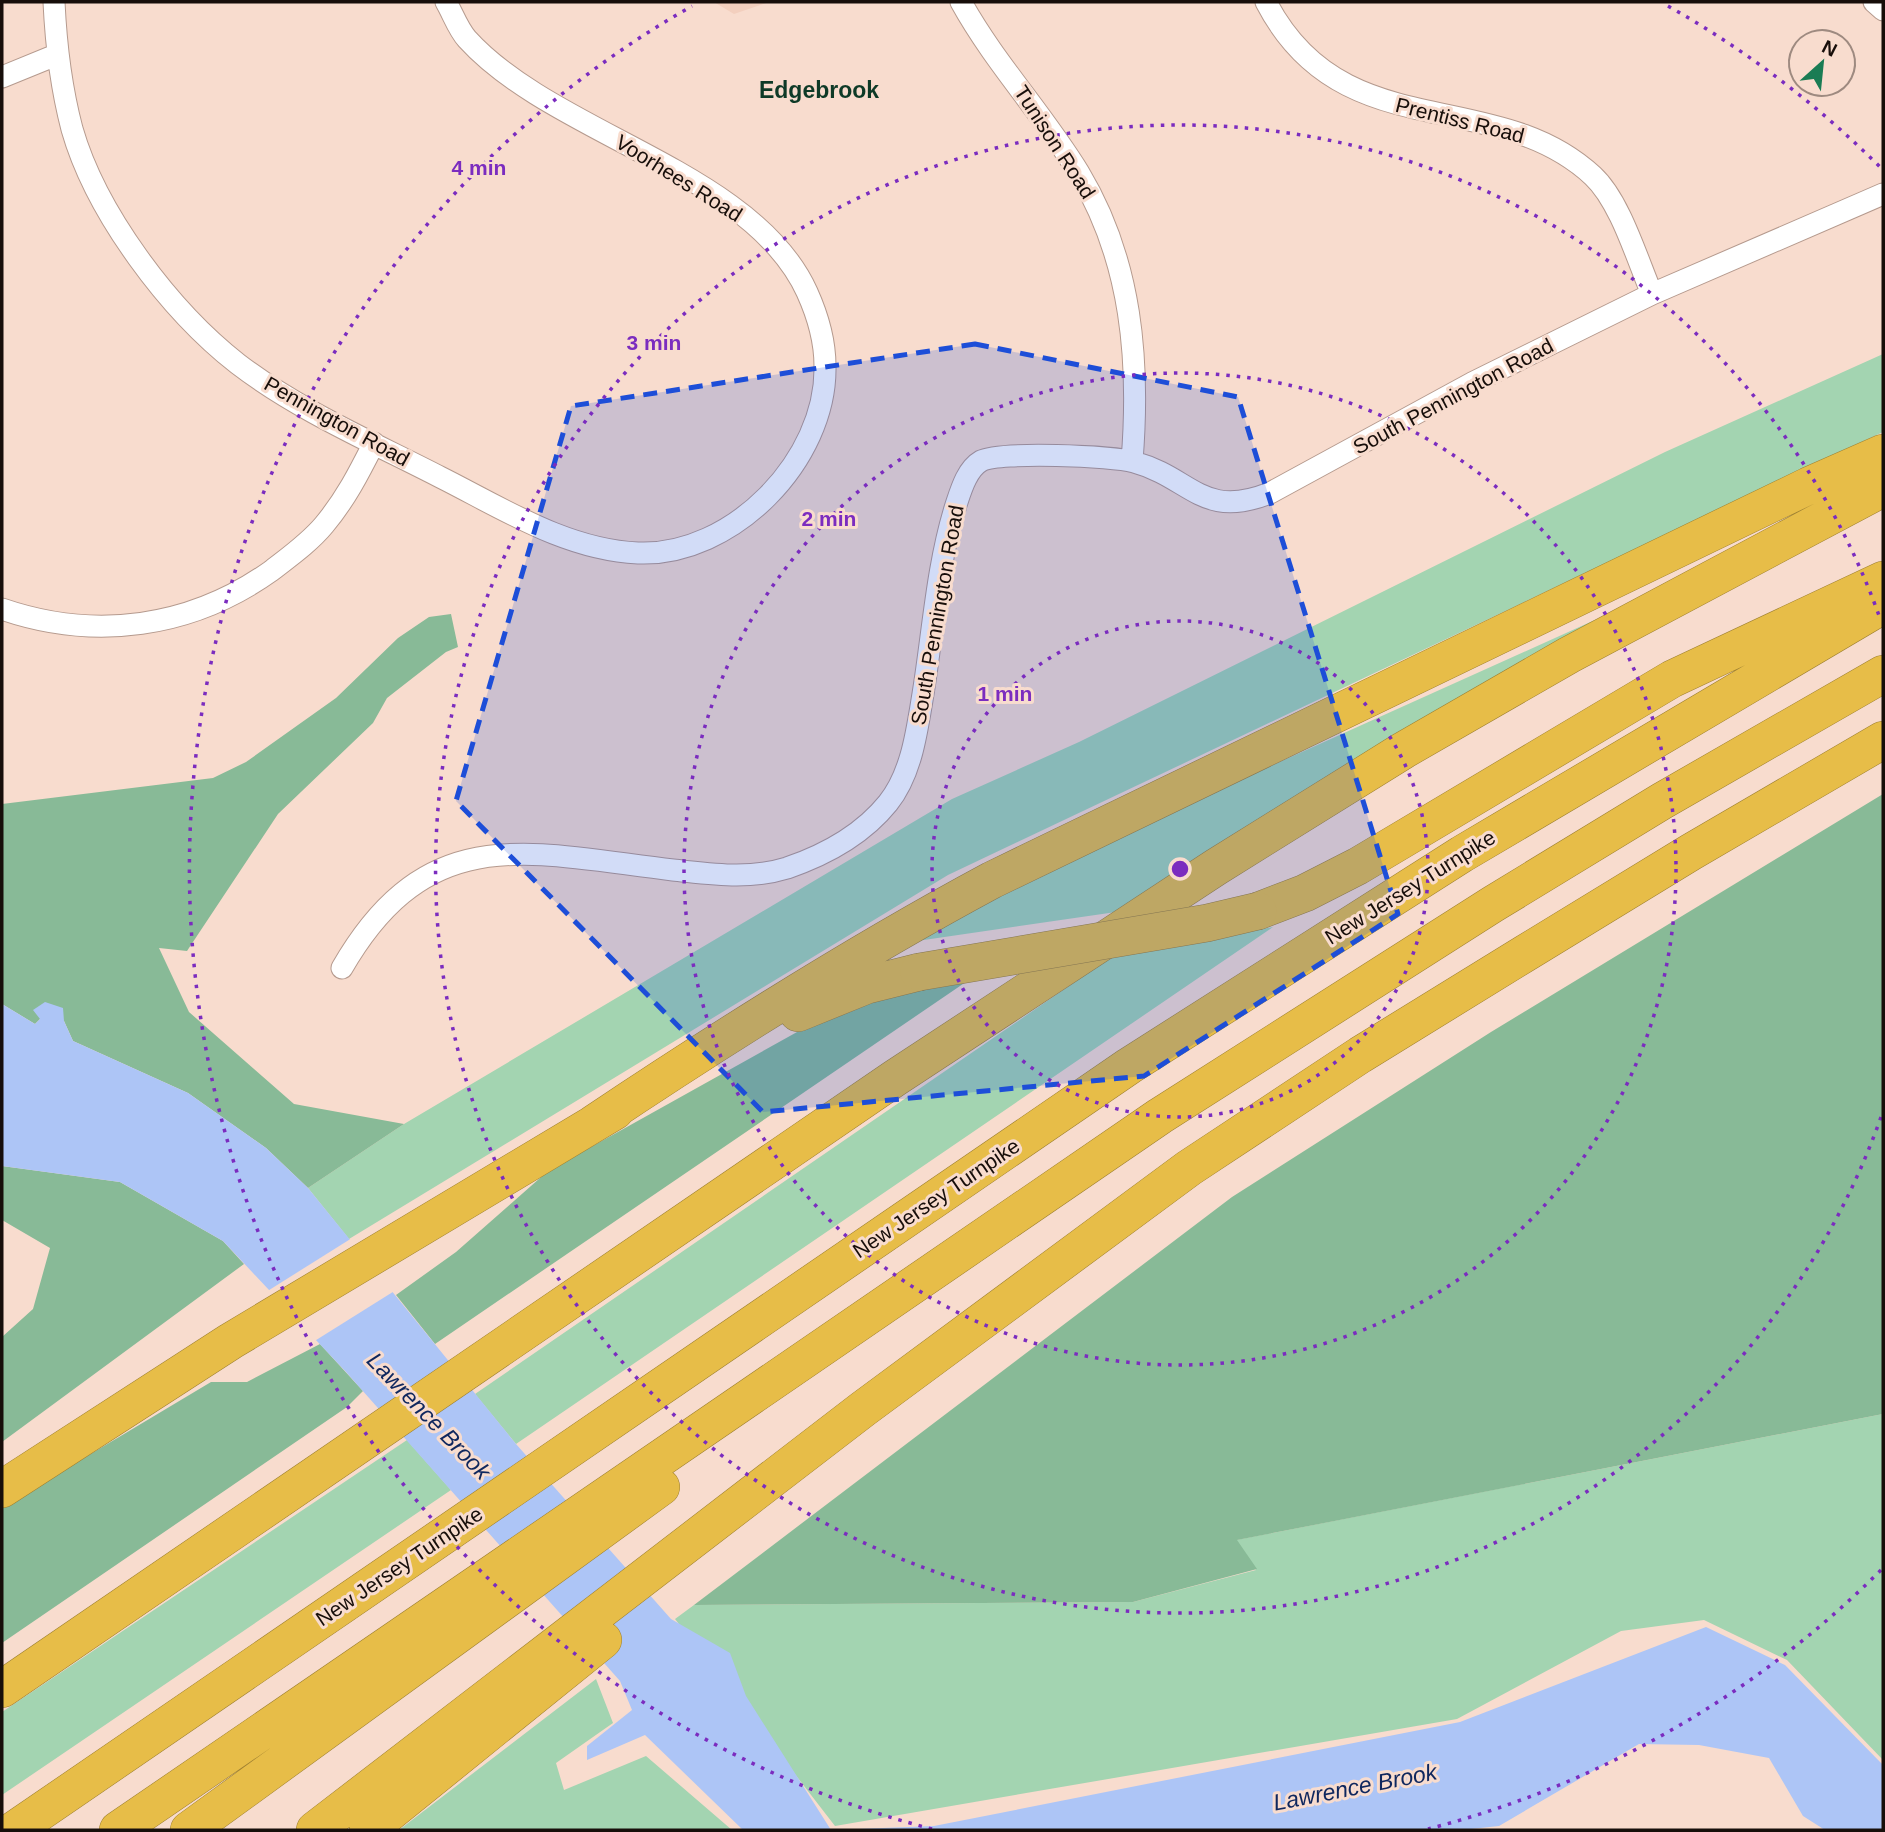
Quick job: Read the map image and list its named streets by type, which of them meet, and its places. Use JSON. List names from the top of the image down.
{
  "streets": {
    "highway": ["New Jersey Turnpike"],
    "street": [
      "Prentiss Road",
      "Tunison Road",
      "Voorhees Road",
      "South Pennington Road",
      "Pennington Road"
    ]
  },
  "crossings": [
    ["Prentiss Road", "South Pennington Road"],
    ["Tunison Road", "South Pennington Road"],
    ["Voorhees Road", "Pennington Road"]
  ],
  "districts": ["Edgebrook"],
  "water": ["Lawrence Brook"],
  "north": "top right",
  "rings": [
    "4 min",
    "3 min",
    "2 min",
    "1 min"
  ]
}
